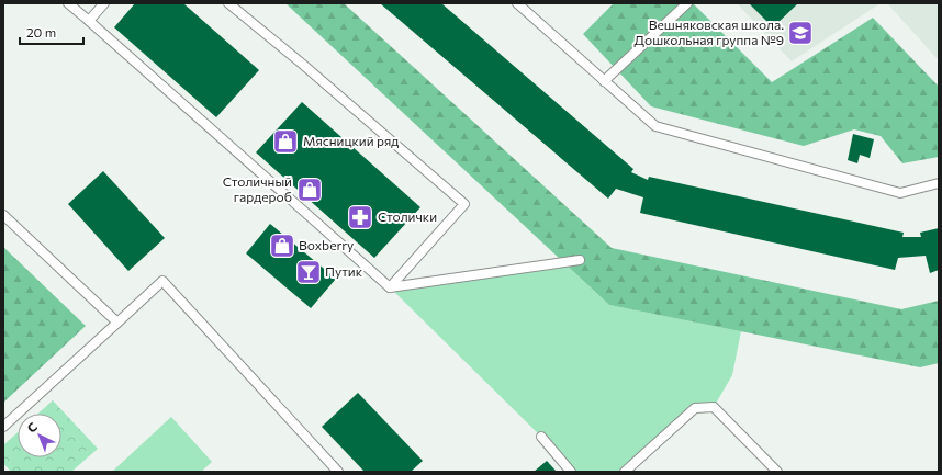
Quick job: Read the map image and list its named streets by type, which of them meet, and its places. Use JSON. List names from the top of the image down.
{
  "places": {
    "school or university": ["Вешняковская школа. Дошкольная группа №9"],
    "shop": ["Мясницкий ряд", "Столичный гардероб", "Boxberry"],
    "pharmacy": ["Столички"],
    "bar": ["Путик"]
  },
  "scale_bar": "20 m",
  "north": "top left"
}
